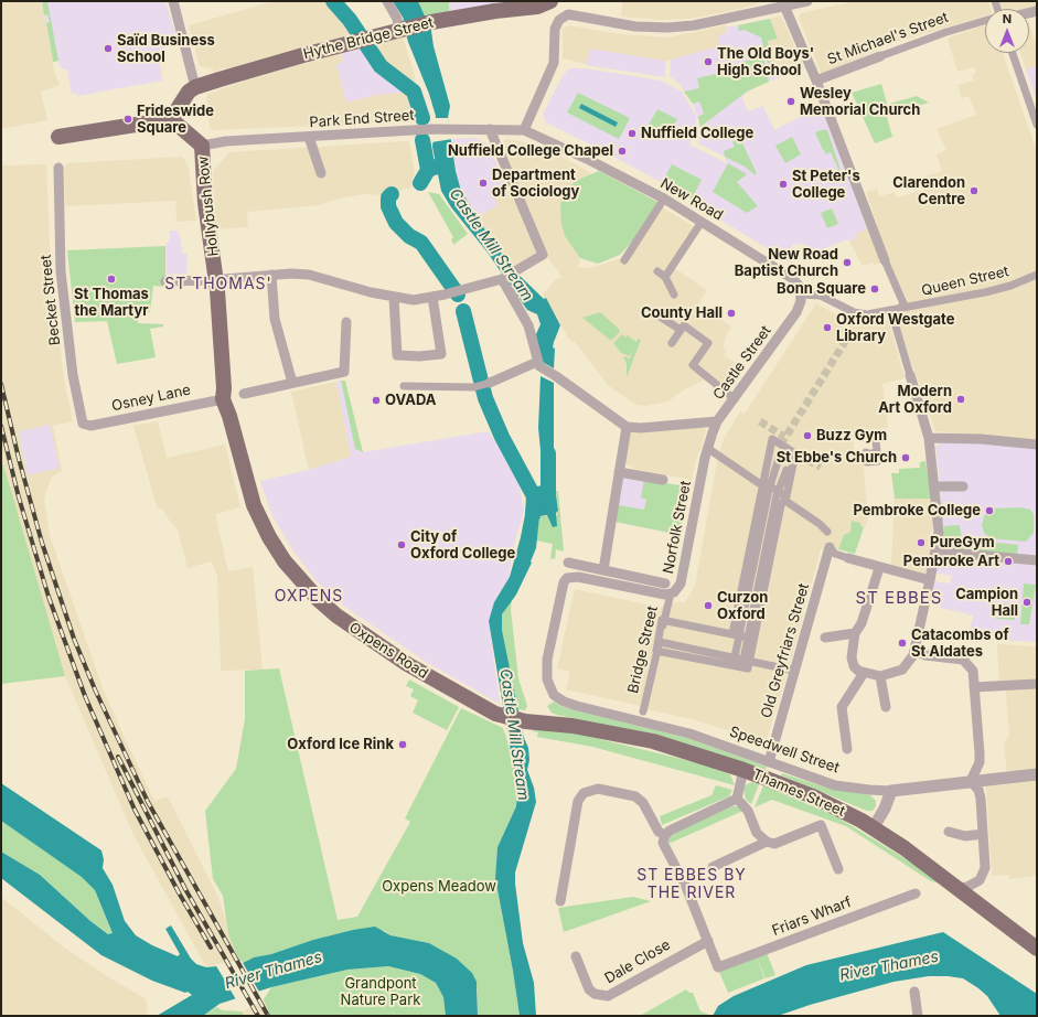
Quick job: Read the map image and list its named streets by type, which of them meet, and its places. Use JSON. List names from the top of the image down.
{
  "streets": {
    "main road": [
      "Hythe Bridge Street",
      "Hollybush Row",
      "Oxpens Road",
      "Thames Street"
    ],
    "street": [
      "St Michael's Street",
      "Park End Street",
      "New Road",
      "Queen Street",
      "Becket Street",
      "Castle Street",
      "Osney Lane",
      "Norfolk Street",
      "Bridge Street",
      "Old Greyfriars Street",
      "Speedwell Street",
      "Friars Wharf",
      "Dale Close"
    ]
  },
  "crossings": [
    ["Park End Street", "New Road"],
    ["Park End Street", "Hollybush Row"],
    ["New Road", "Castle Street"],
    ["Hollybush Row", "Osney Lane"],
    ["Hollybush Row", "Oxpens Road"],
    ["Becket Street", "Osney Lane"],
    ["Castle Street", "Norfolk Street"],
    ["Osney Lane", "Oxpens Road"],
    ["Norfolk Street", "Bridge Street"],
    ["Norfolk Street", "Speedwell Street"],
    ["Oxpens Road", "Thames Street"],
    ["Old Greyfriars Street", "Speedwell Street"],
    ["Friars Wharf", "Dale Close"]
  ],
  "districts": [
    "ST THOMAS'",
    "OXPENS",
    "ST EBBES",
    "ST EBBES BY THE RIVER"
  ],
  "water": ["Castle Mill Stream", "River Thames"],
  "parks": ["Oxpens Meadow", "Grandpont Nature Park"],
  "places": [
    "Saïd Business School",
    "The Old Boys' High School",
    "Wesley Memorial Church",
    "Frideswide Square",
    "Nuffield College",
    "Nuffield College Chapel",
    "Department of Sociology",
    "St Peter's College",
    "Clarendon Centre",
    "New Road Baptist Church",
    "St Thomas the Martyr",
    "Bonn Square",
    "County Hall",
    "Oxford Westgate Library",
    "Modern Art Oxford",
    "OVADA",
    "Buzz Gym",
    "St Ebbe's Church",
    "Pembroke College",
    "PureGym",
    "City of Oxford College",
    "Pembroke Art",
    "Campion Hall",
    "Curzon Oxford",
    "Catacombs of St Aldates",
    "Oxford Ice Rink"
  ],
  "north": "top"
}
